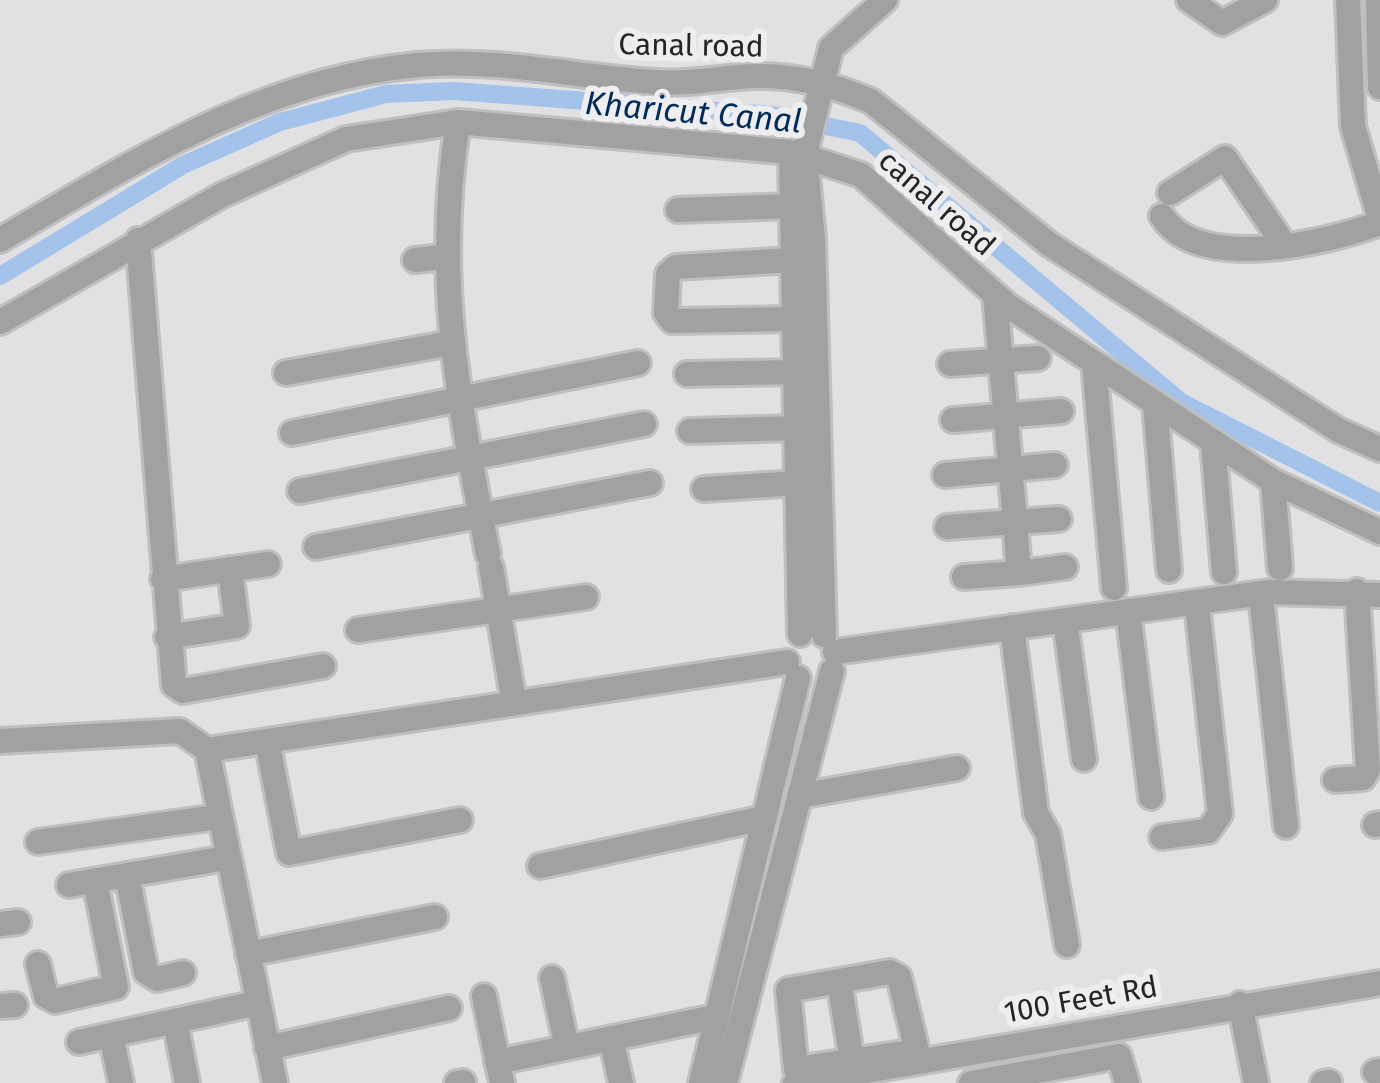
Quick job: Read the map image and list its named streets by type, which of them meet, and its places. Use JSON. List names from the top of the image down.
{
  "streets": {
    "street": ["Canal road", "canal road", "100 Feet Rd"]
  },
  "water": ["Kharicut Canal"]
}
